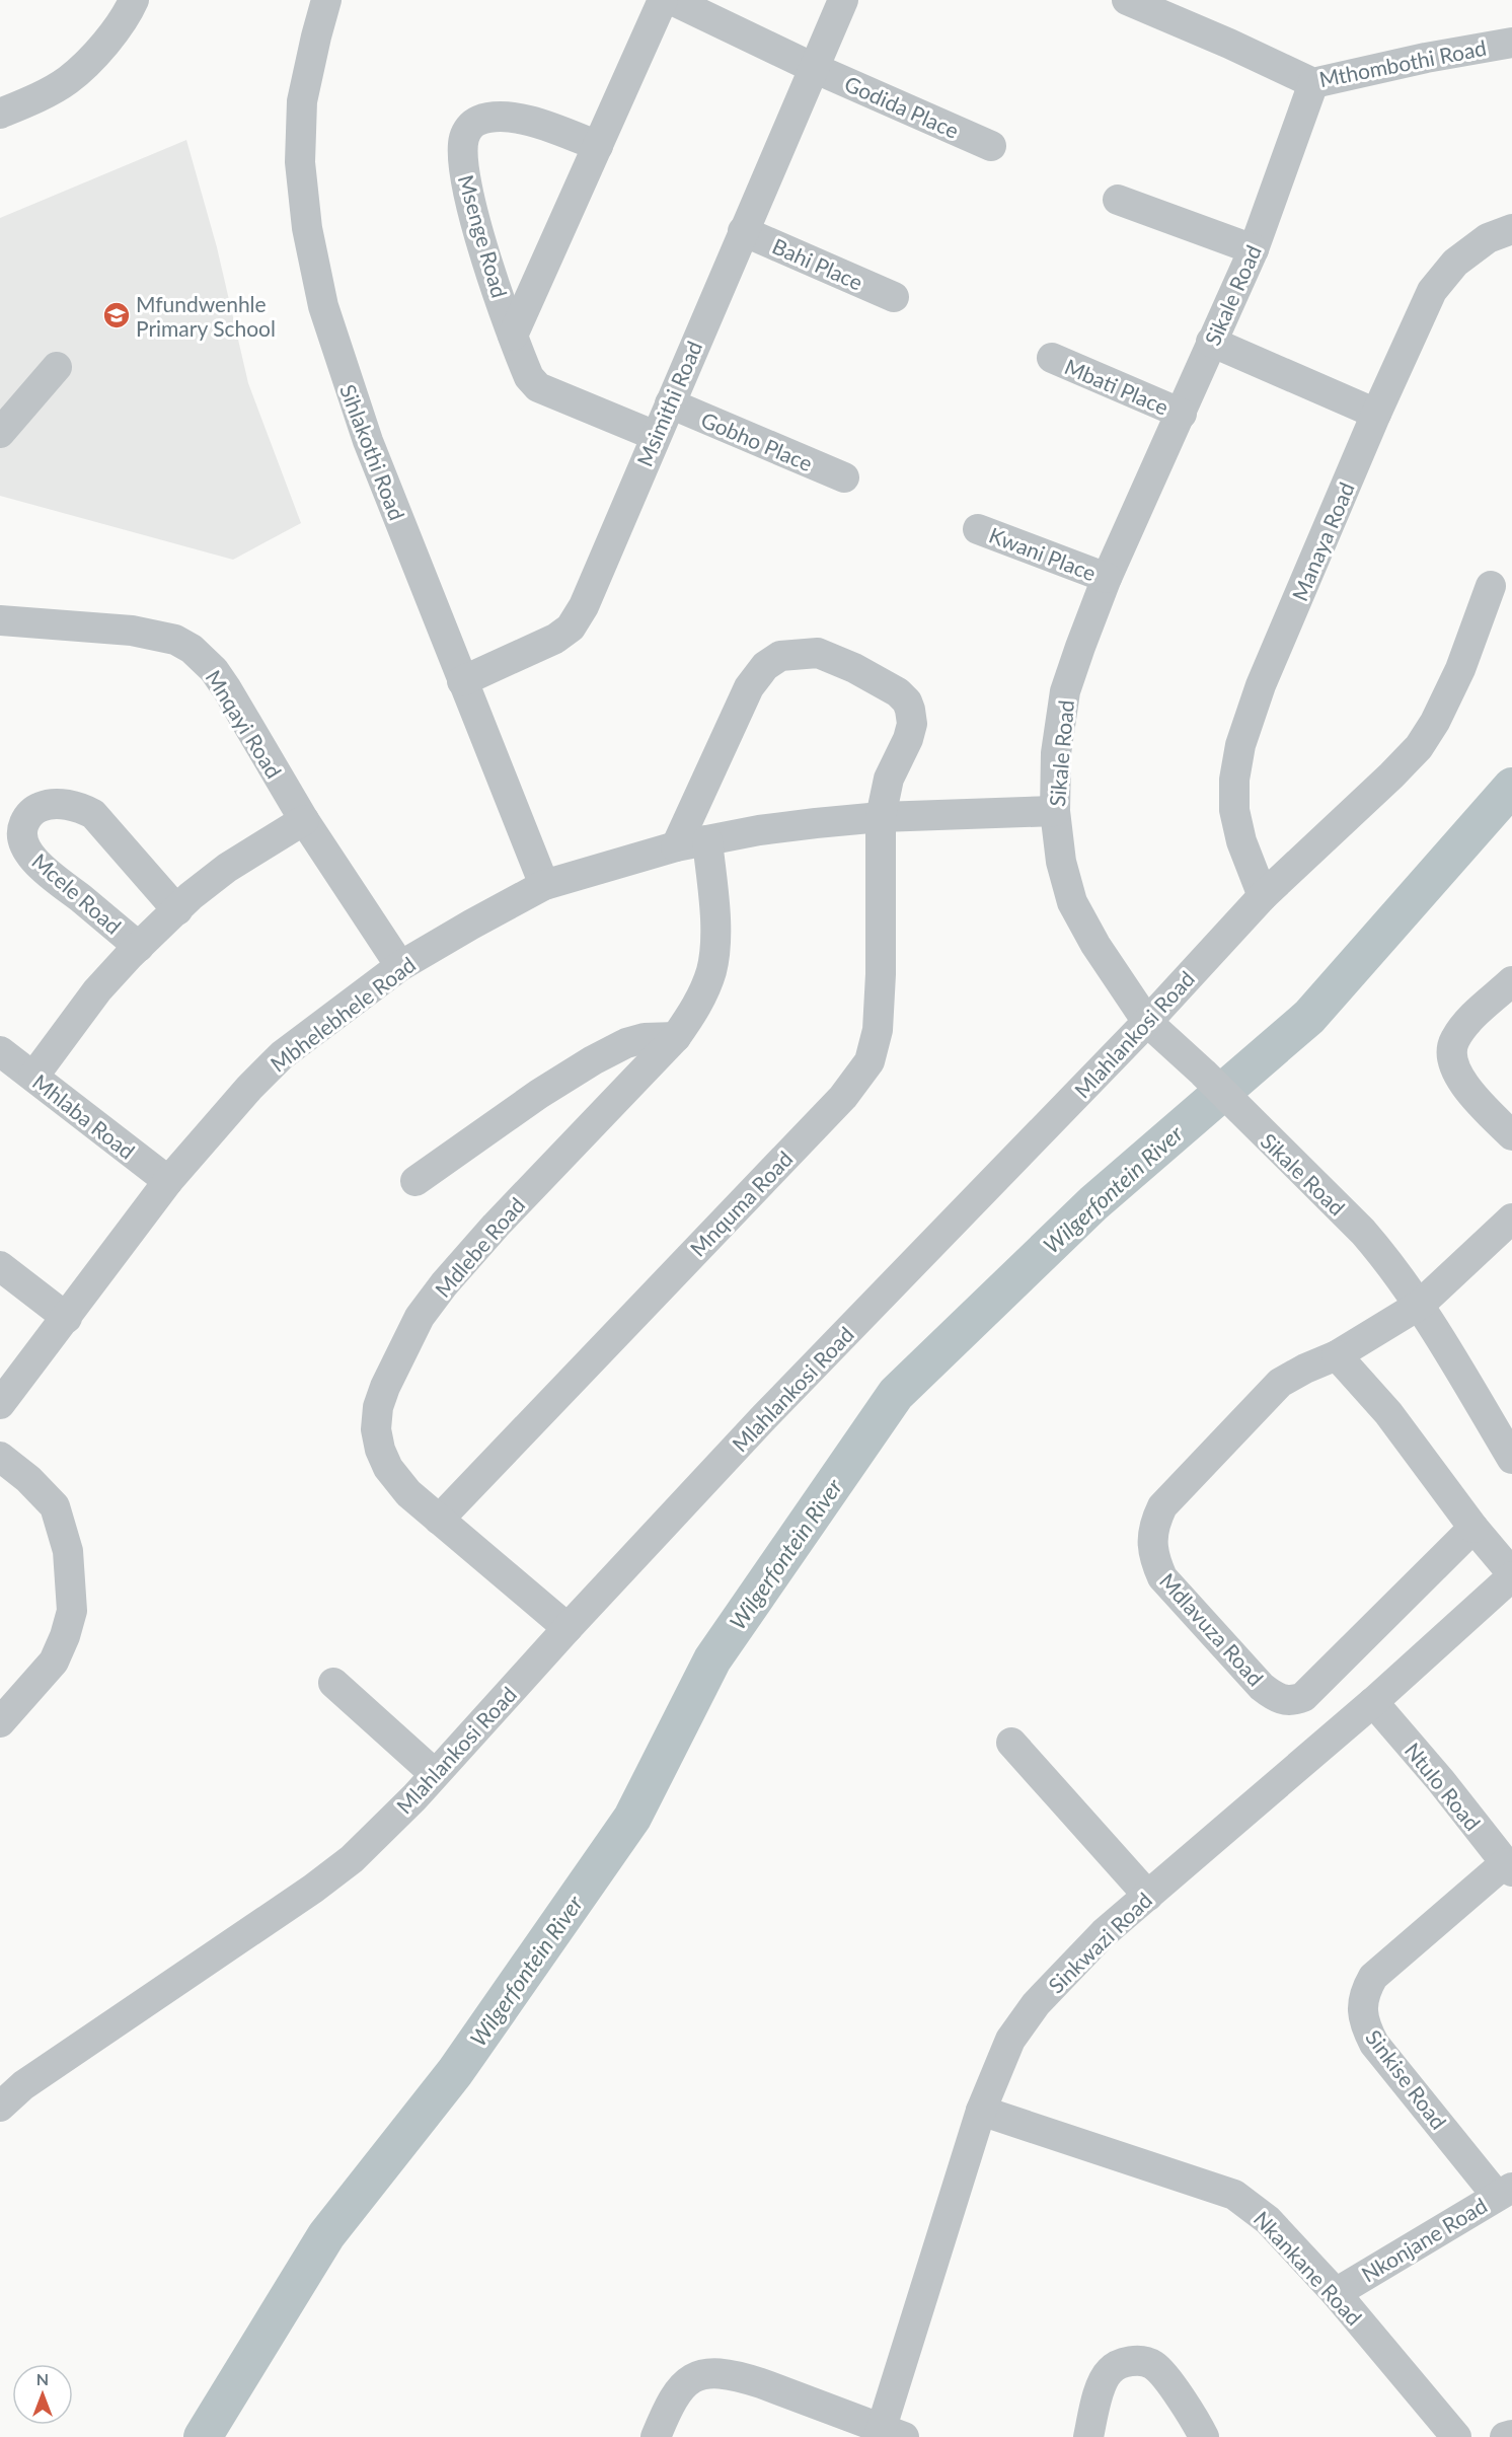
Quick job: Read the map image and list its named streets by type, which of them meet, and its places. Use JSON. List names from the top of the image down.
{
  "streets": {
    "street": [
      "Mthombothi Road",
      "Godida Place",
      "Msenge Road",
      "Bahi Place",
      "Sikale Road",
      "Mbati Place",
      "Msimithi Road",
      "Gobho Place",
      "Sihlakothi Road",
      "Manaya Road",
      "Kwani Place",
      "Mnqayi Road",
      "Mcele Road",
      "Mbhelebhele Road",
      "Mlahlankosi Road",
      "Mhlaba Road",
      "Mnquma Road",
      "Mdlebe Road",
      "Mdlavuza Road",
      "Ntulo Road",
      "Sinkwazi Road",
      "Sinkise Road",
      "Nkonjane Road",
      "Nkankane Road"
    ]
  },
  "crossings": [
    ["Mthombothi Road", "Sikale Road"],
    ["Godida Place", "Msimithi Road"],
    ["Msenge Road", "Msimithi Road"],
    ["Bahi Place", "Msimithi Road"],
    ["Sikale Road", "Mbati Place"],
    ["Sikale Road", "Kwani Place"],
    ["Sikale Road", "Mbhelebhele Road"],
    ["Sikale Road", "Mlahlankosi Road"],
    ["Sikale Road", "Mdlavuza Road"],
    ["Msimithi Road", "Gobho Place"],
    ["Msimithi Road", "Sihlakothi Road"],
    ["Sihlakothi Road", "Mbhelebhele Road"],
    ["Manaya Road", "Mlahlankosi Road"],
    ["Mnqayi Road", "Mcele Road"],
    ["Mnqayi Road", "Mbhelebhele Road"],
    ["Mcele Road", "Mhlaba Road"],
    ["Mbhelebhele Road", "Mhlaba Road"],
    ["Mbhelebhele Road", "Mnquma Road"],
    ["Mbhelebhele Road", "Mdlebe Road"],
    ["Mlahlankosi Road", "Mdlebe Road"],
    ["Mnquma Road", "Mdlebe Road"],
    ["Ntulo Road", "Sinkwazi Road"],
    ["Ntulo Road", "Sinkise Road"],
    ["Sinkwazi Road", "Nkankane Road"],
    ["Sinkise Road", "Nkonjane Road"],
    ["Nkonjane Road", "Nkankane Road"]
  ],
  "water": ["Wilgerfontein River"],
  "places": {
    "school or university": ["Mfundwenhle Primary School"]
  },
  "north": "top"
}
